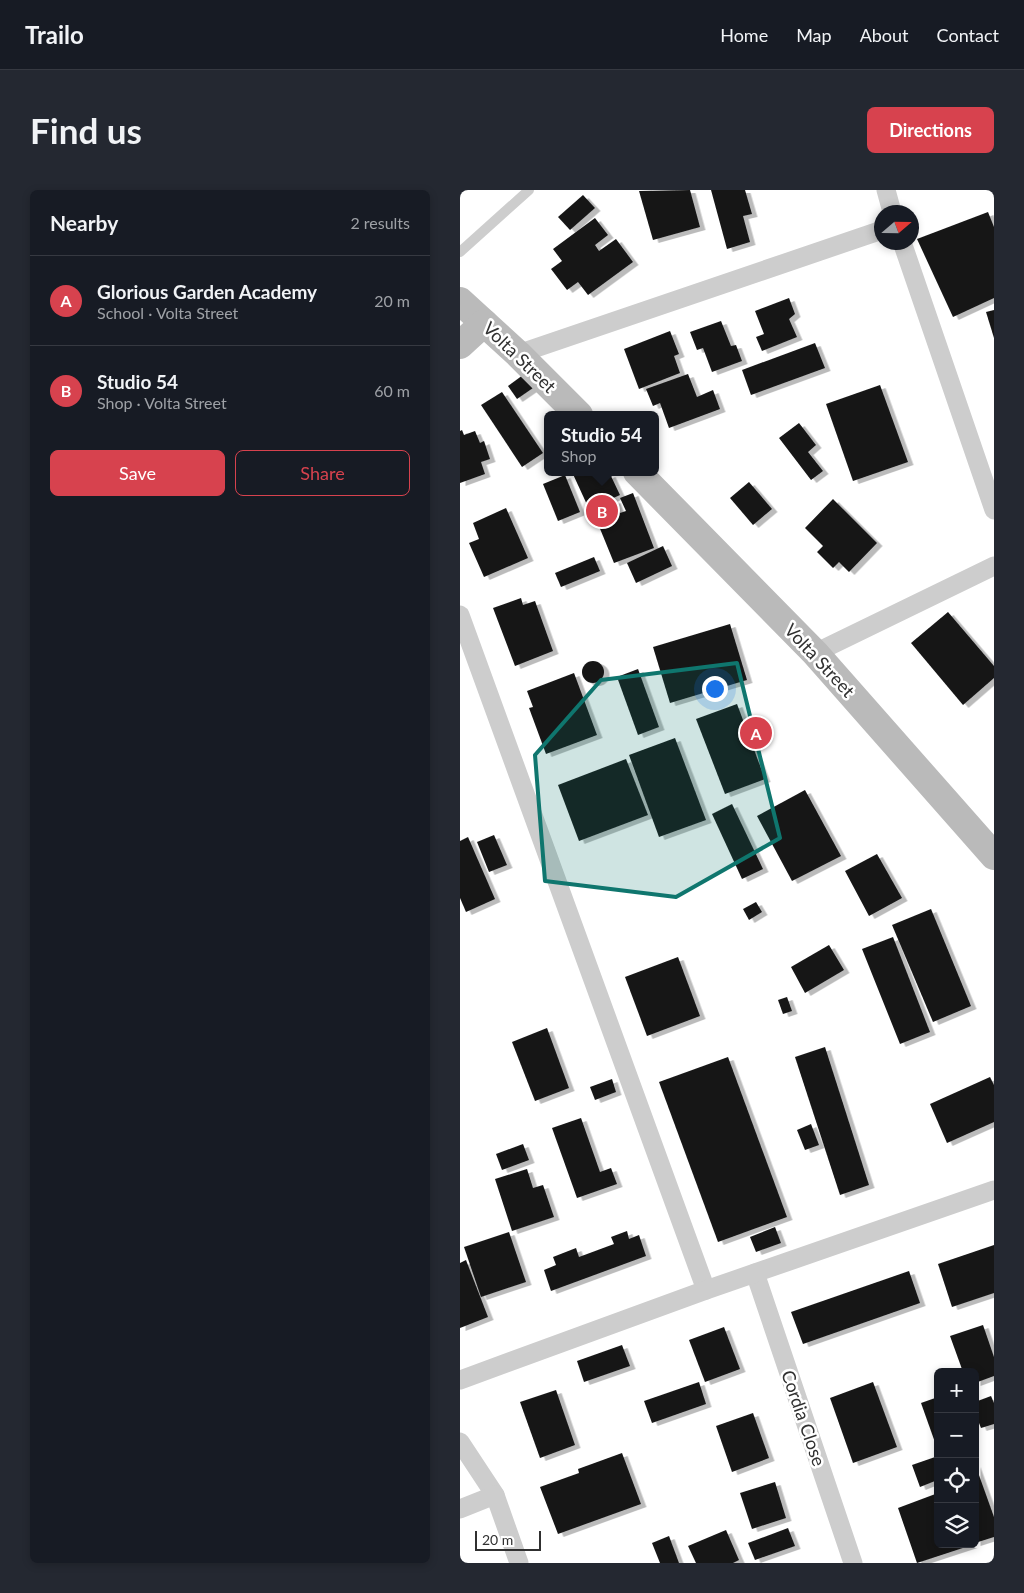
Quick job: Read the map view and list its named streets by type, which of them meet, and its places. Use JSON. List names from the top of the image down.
{
  "streets": {
    "street": ["Volta Street", "Cordia Close"]
  },
  "scale_bar": "20 m",
  "north": "right",
  "page": {
    "header": "Trailo",
    "nav": [
      "Home",
      "Map",
      "About",
      "Contact"
    ],
    "buttons": [
      "Directions",
      ["Save", "Share"]
    ],
    "title": "Find us",
    "heading": ["Nearby", "2 results"],
    "list": [
      {
        "mark": "A",
        "name": "Glorious Garden Academy",
        "note": "School · Volta Street",
        "value": "20 m"
      },
      {
        "mark": "B",
        "name": "Studio 54",
        "note": "Shop · Volta Street",
        "value": "60 m"
      }
    ],
    "popup": ["Studio 54", "Shop"],
    "pins": ["B", "A"],
    "map_buttons": ["+", "−"],
    "scale": "20 m"
  }
}
